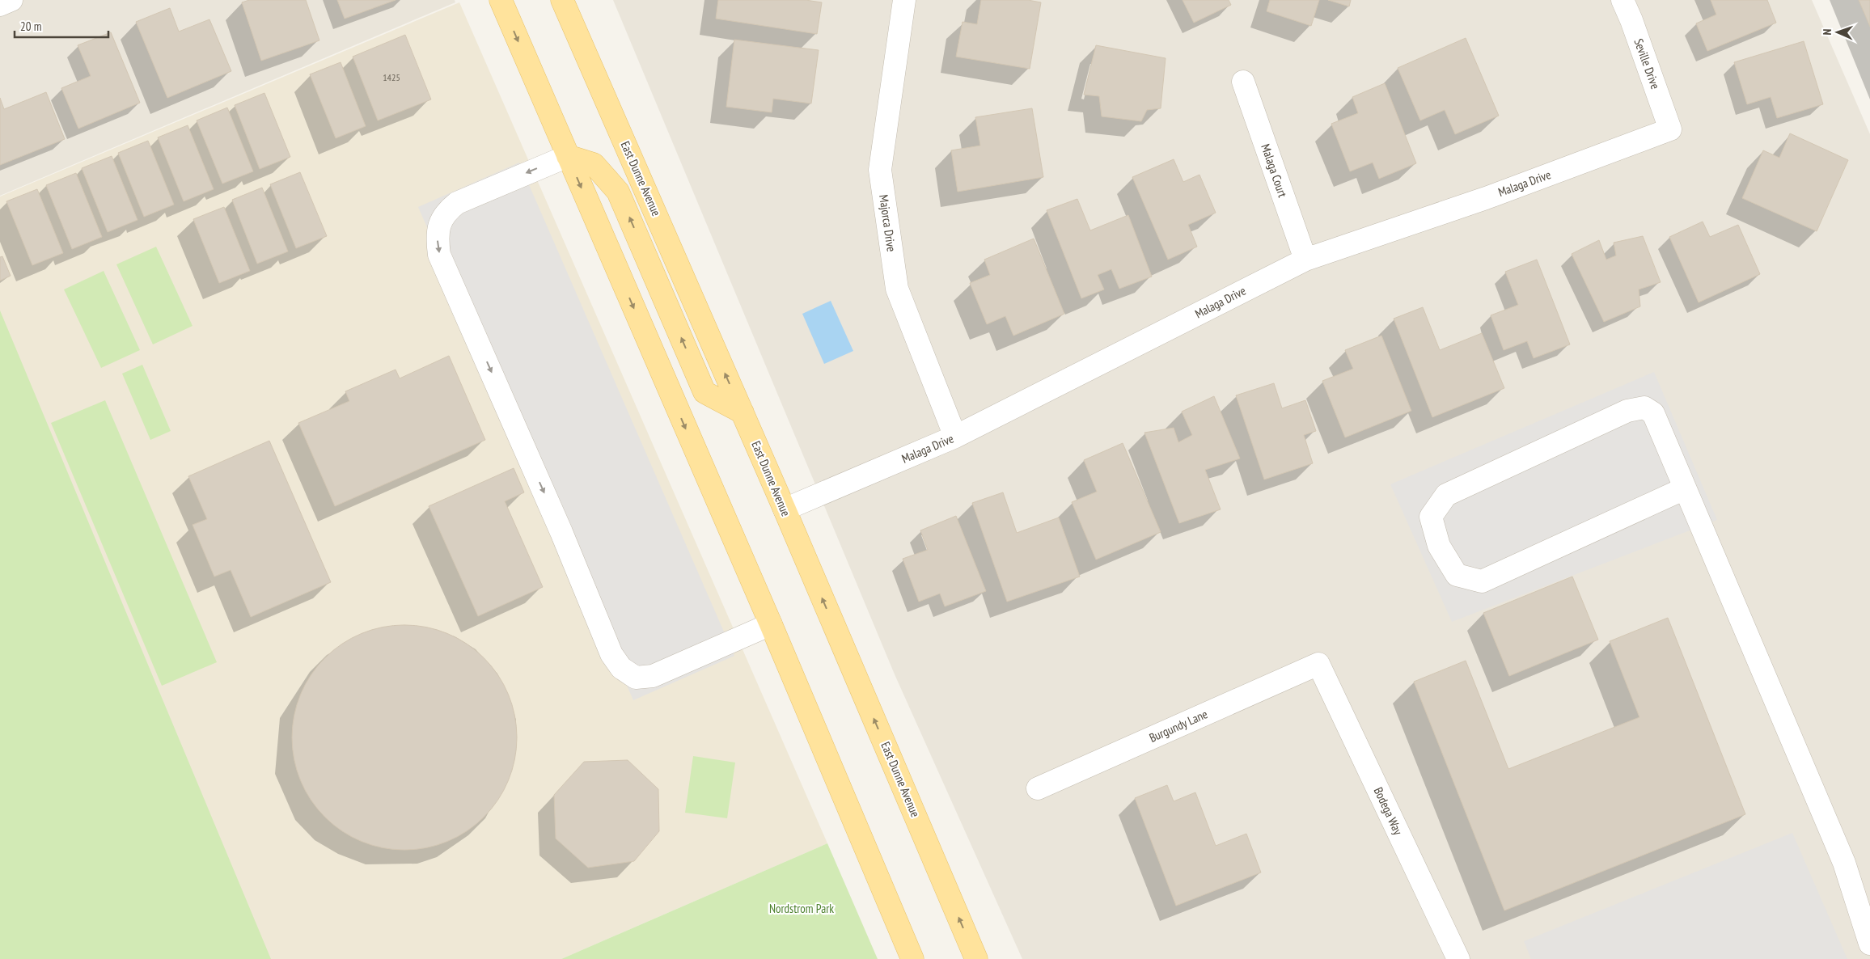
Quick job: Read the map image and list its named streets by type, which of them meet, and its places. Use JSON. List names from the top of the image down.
{
  "streets": {
    "main road": ["East Dunne Avenue"],
    "street": [
      "Seville Drive",
      "Malaga Court",
      "Malaga Drive",
      "Majorca Drive",
      "Burgundy Lane",
      "Bodega Way"
    ]
  },
  "crossings": [
    ["Seville Drive", "Malaga Drive"],
    ["Malaga Court", "Malaga Drive"],
    ["East Dunne Avenue", "Malaga Drive"],
    ["Malaga Drive", "Majorca Drive"],
    ["Burgundy Lane", "Bodega Way"]
  ],
  "parks": ["Nordstrom Park"],
  "house_numbers": ["1425"],
  "scale_bar": "20 m",
  "north": "left"
}
